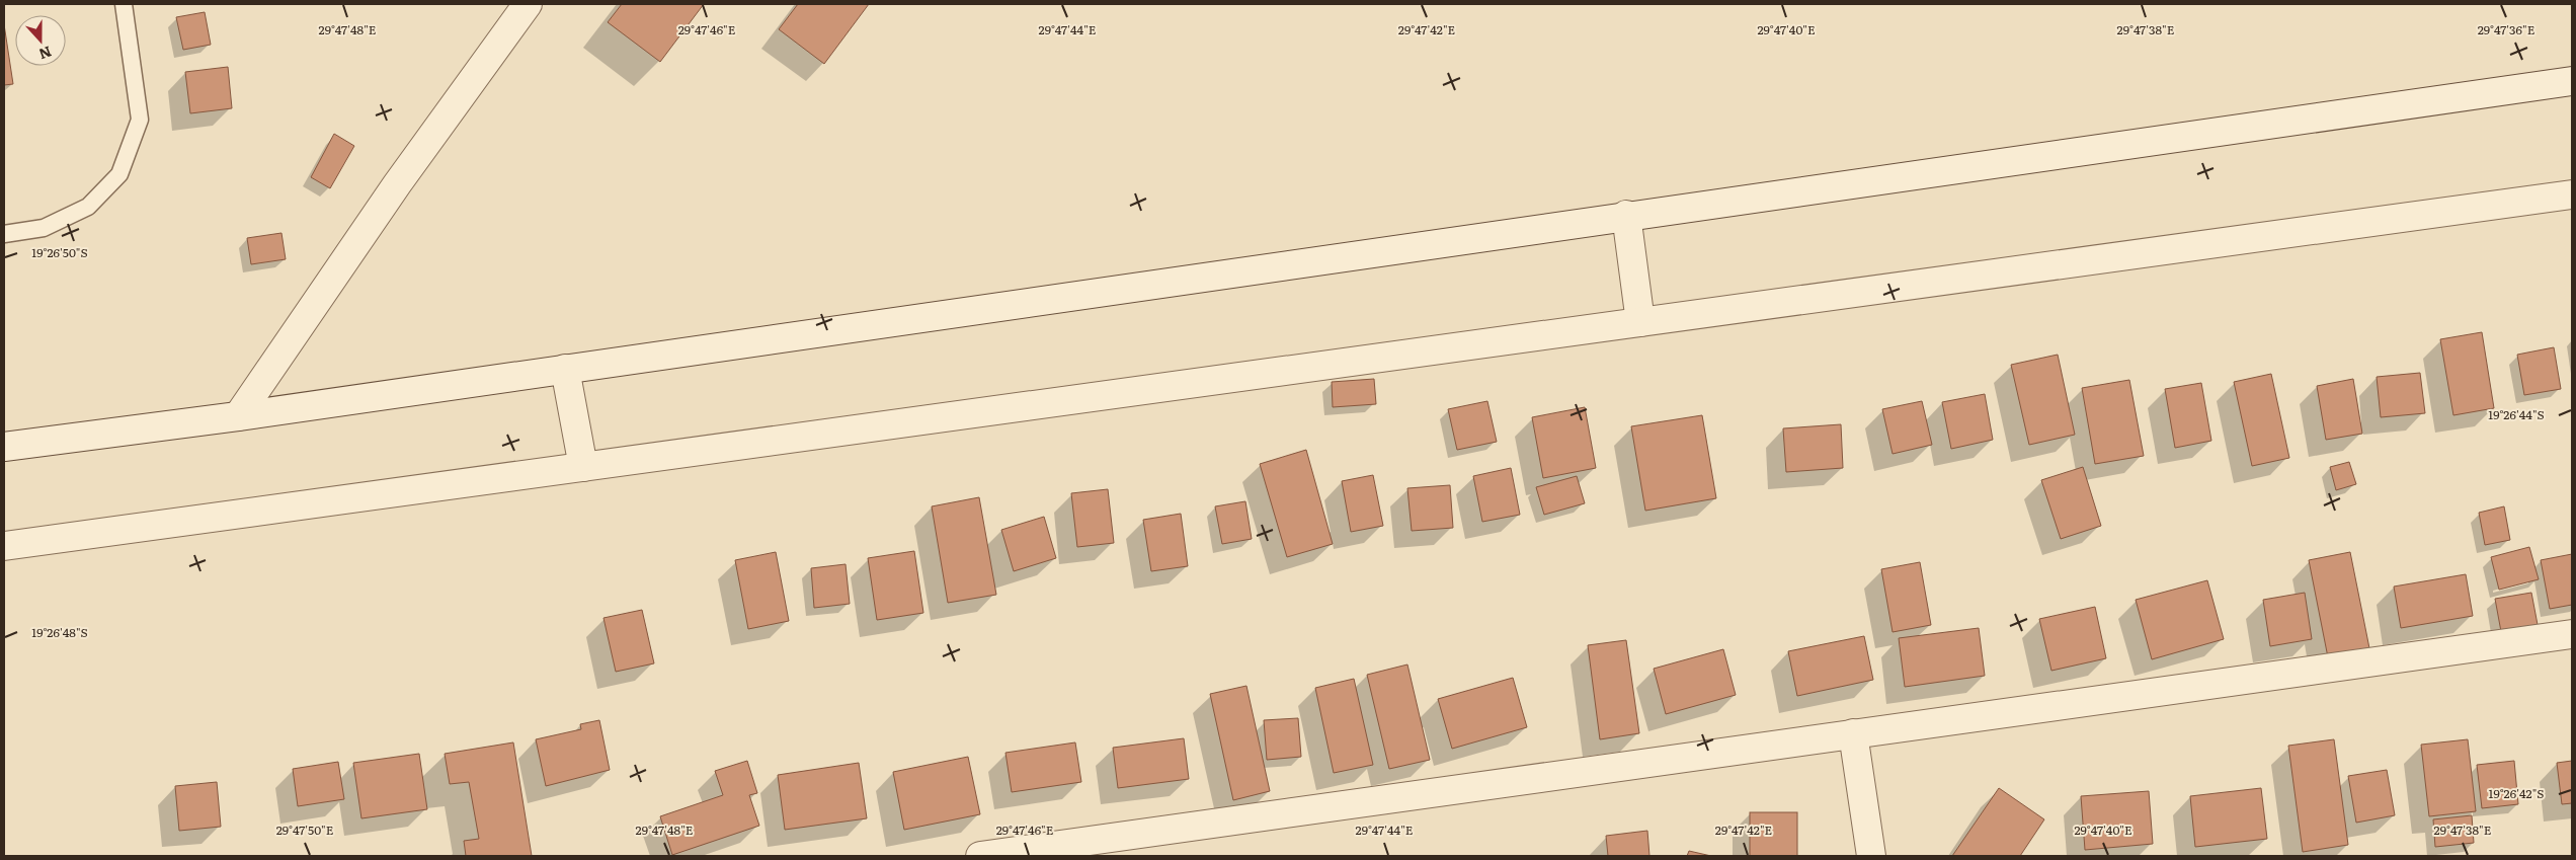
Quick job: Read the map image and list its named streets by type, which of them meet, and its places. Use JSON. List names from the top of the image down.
{
  "north": "bottom",
  "coordinates": [
    "29°47'48\"E",
    "29°47'46\"E",
    "29°47'44\"E",
    "29°47'42\"E",
    "29°47'40\"E",
    "29°47'38\"E",
    "29°47'36\"E",
    "19°26'50\"S",
    "19°26'44\"S",
    "19°26'48\"S",
    "19°26'42\"S",
    "29°47'50\"E"
  ]
}
